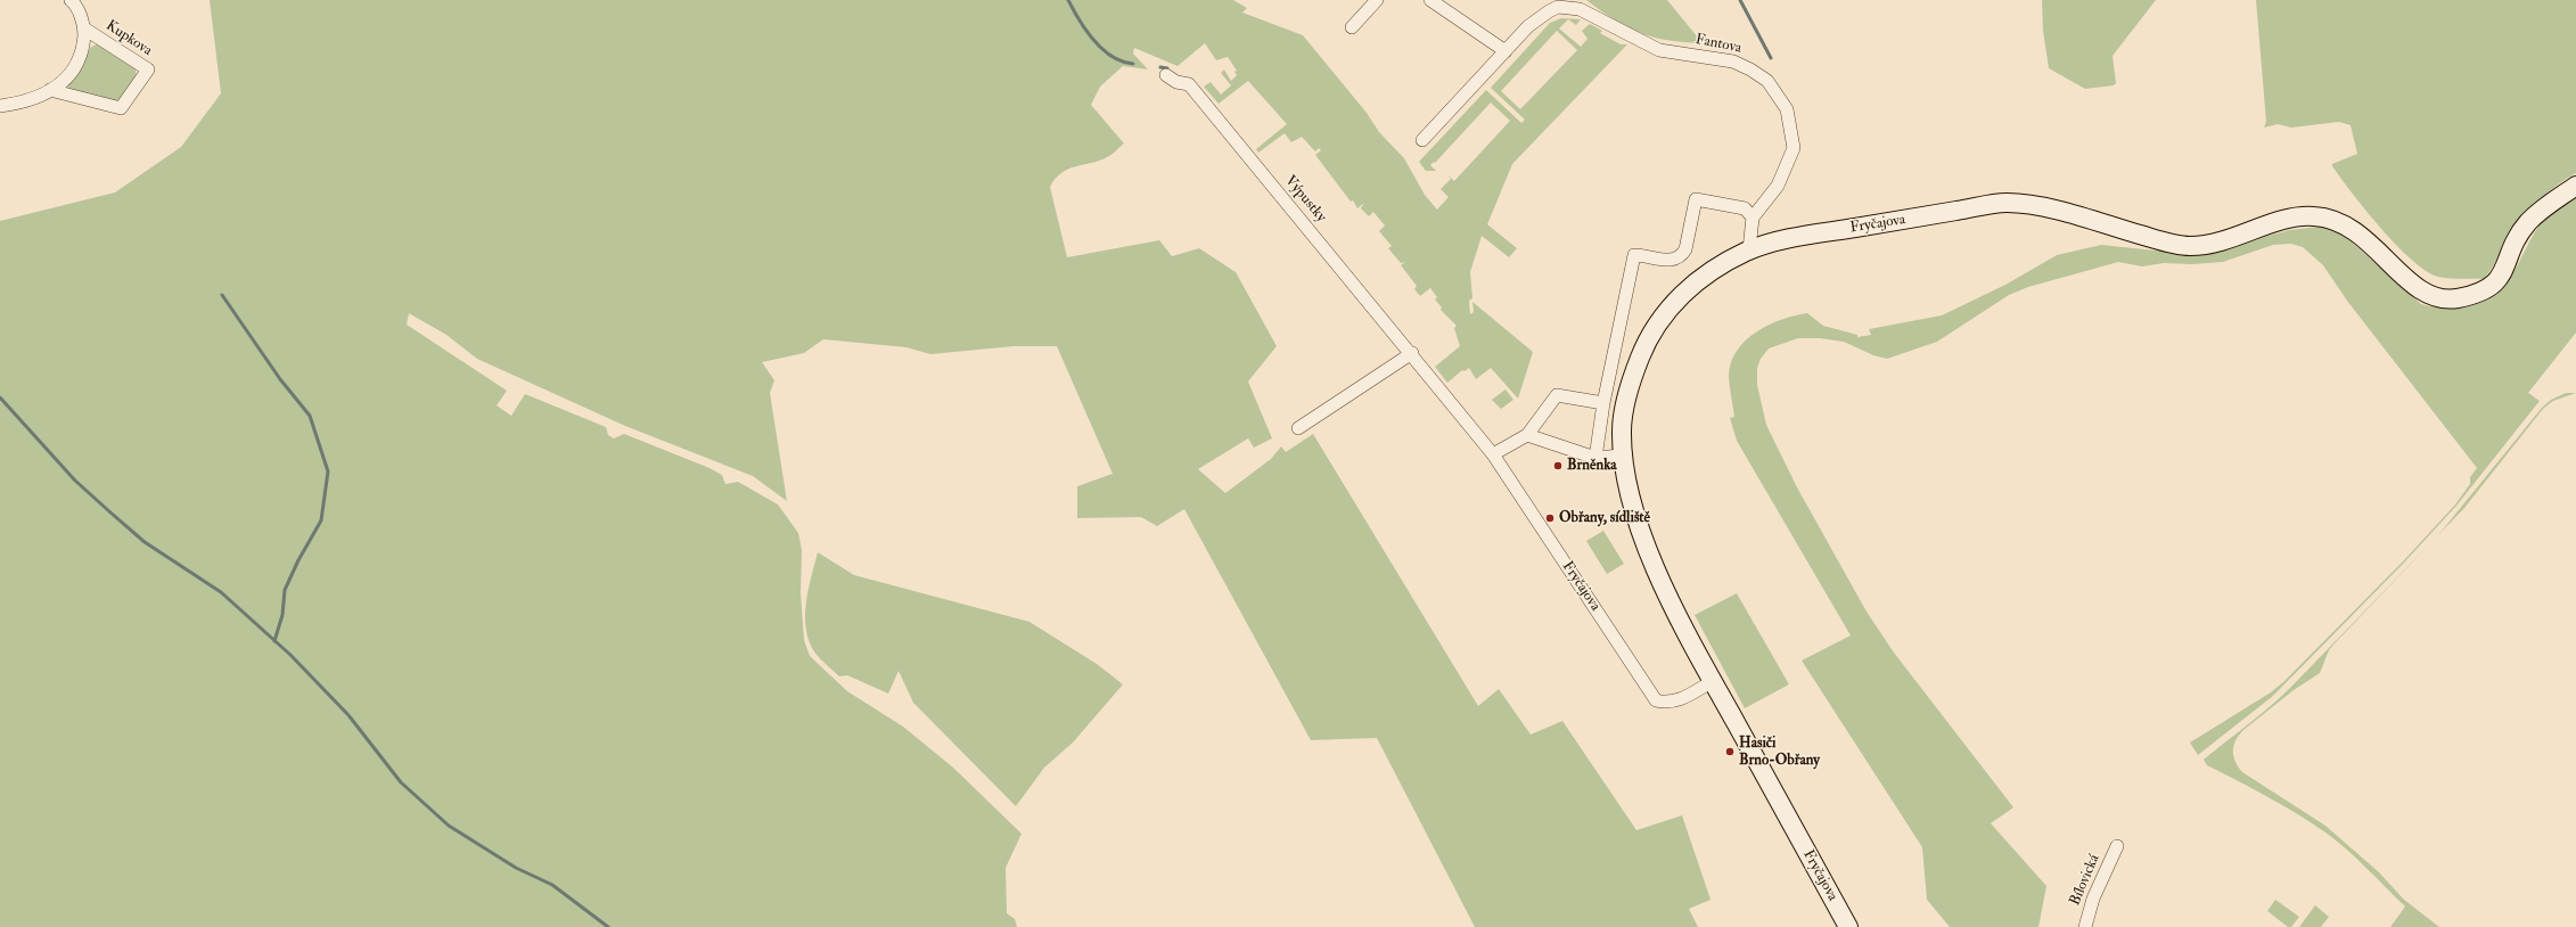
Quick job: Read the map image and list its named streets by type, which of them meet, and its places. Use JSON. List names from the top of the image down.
{
  "streets": {
    "main road": ["Fryčajova"],
    "street": [
      "Kupkova",
      "Fantova",
      "Výpustky",
      "Bílovická"
    ]
  },
  "crossings": [
    ["Výpustky", "Fryčajova"]
  ],
  "places": ["Brněnka", "Obřany, sídliště", "Hasiči Brno-Obřany"]
}
